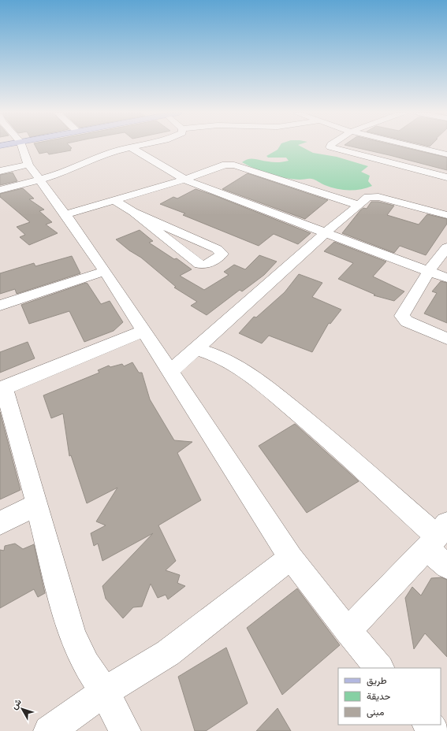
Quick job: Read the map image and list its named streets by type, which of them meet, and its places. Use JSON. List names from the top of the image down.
{
  "legend": ["طريق", "حديقة", "مبنى"],
  "north": "top left"
}
